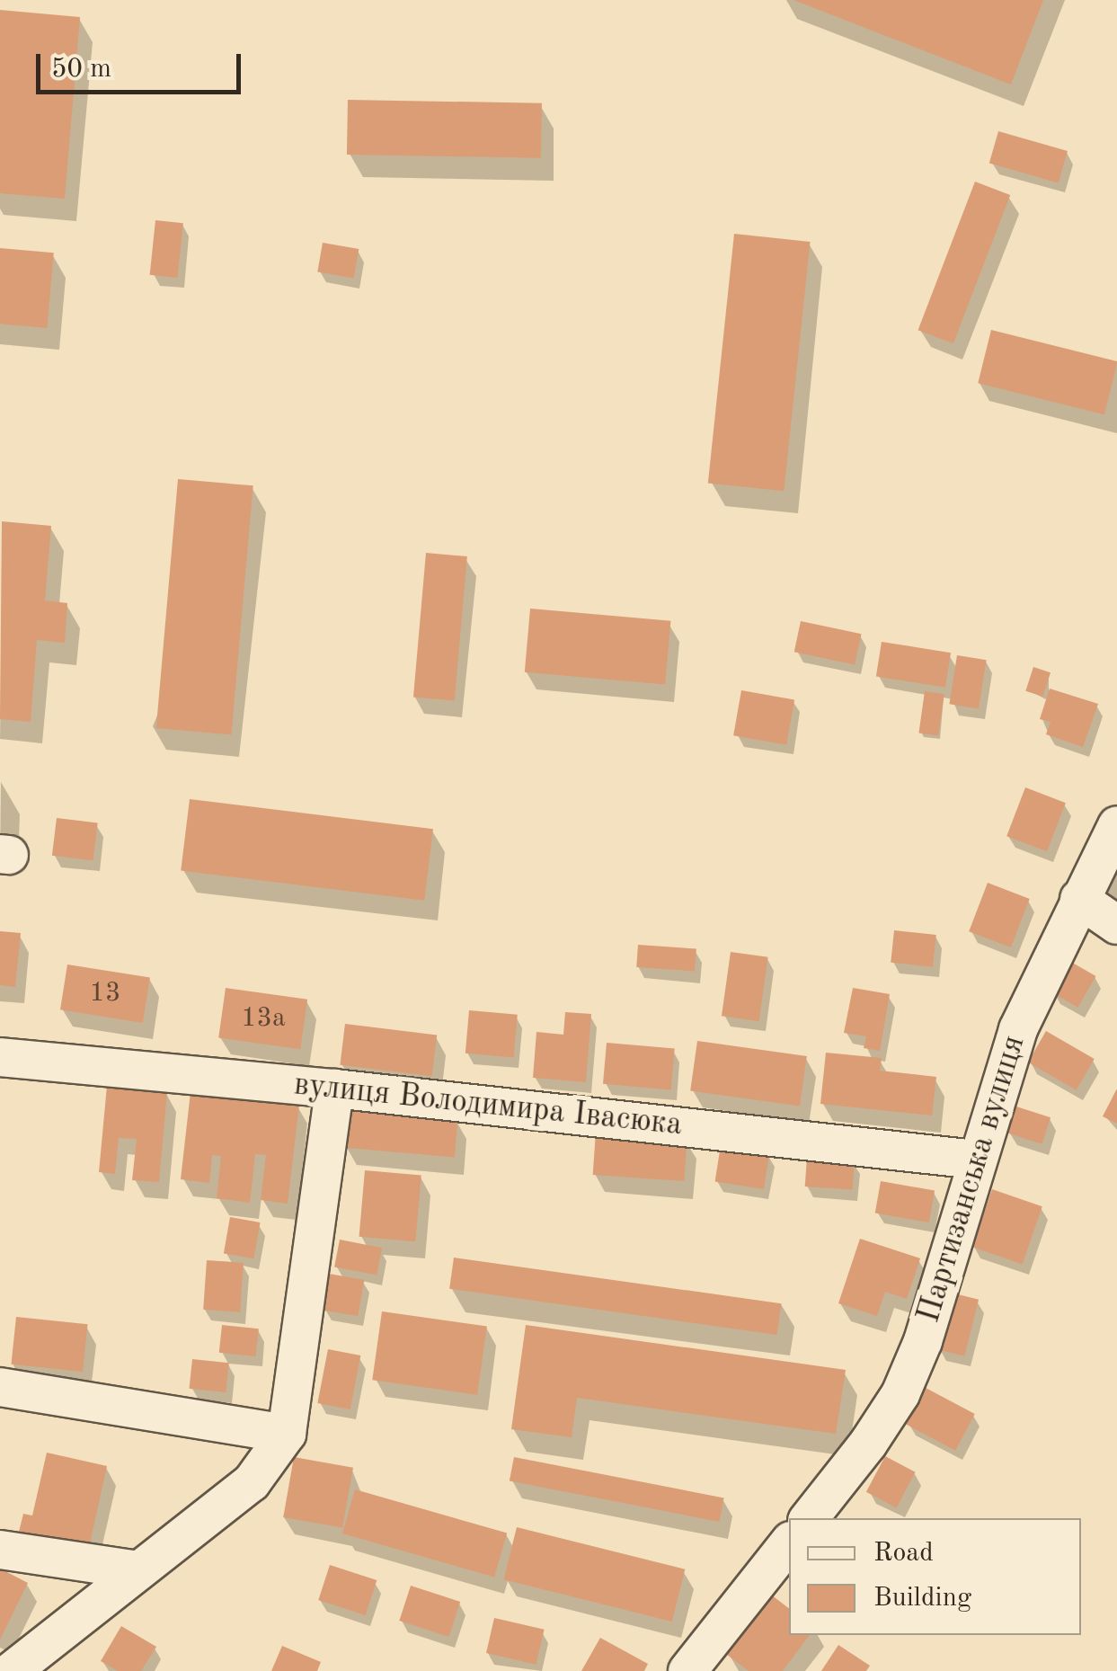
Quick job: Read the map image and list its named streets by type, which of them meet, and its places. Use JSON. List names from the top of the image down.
{
  "streets": {
    "street": ["вулиця Володимира Івасюка", "Партизанська вулиця"]
  },
  "crossings": [
    ["вулиця Володимира Івасюка", "Партизанська вулиця"]
  ],
  "house_numbers": ["13", "13а"],
  "legend": ["Road", "Building"],
  "scale_bar": "50 m"
}
